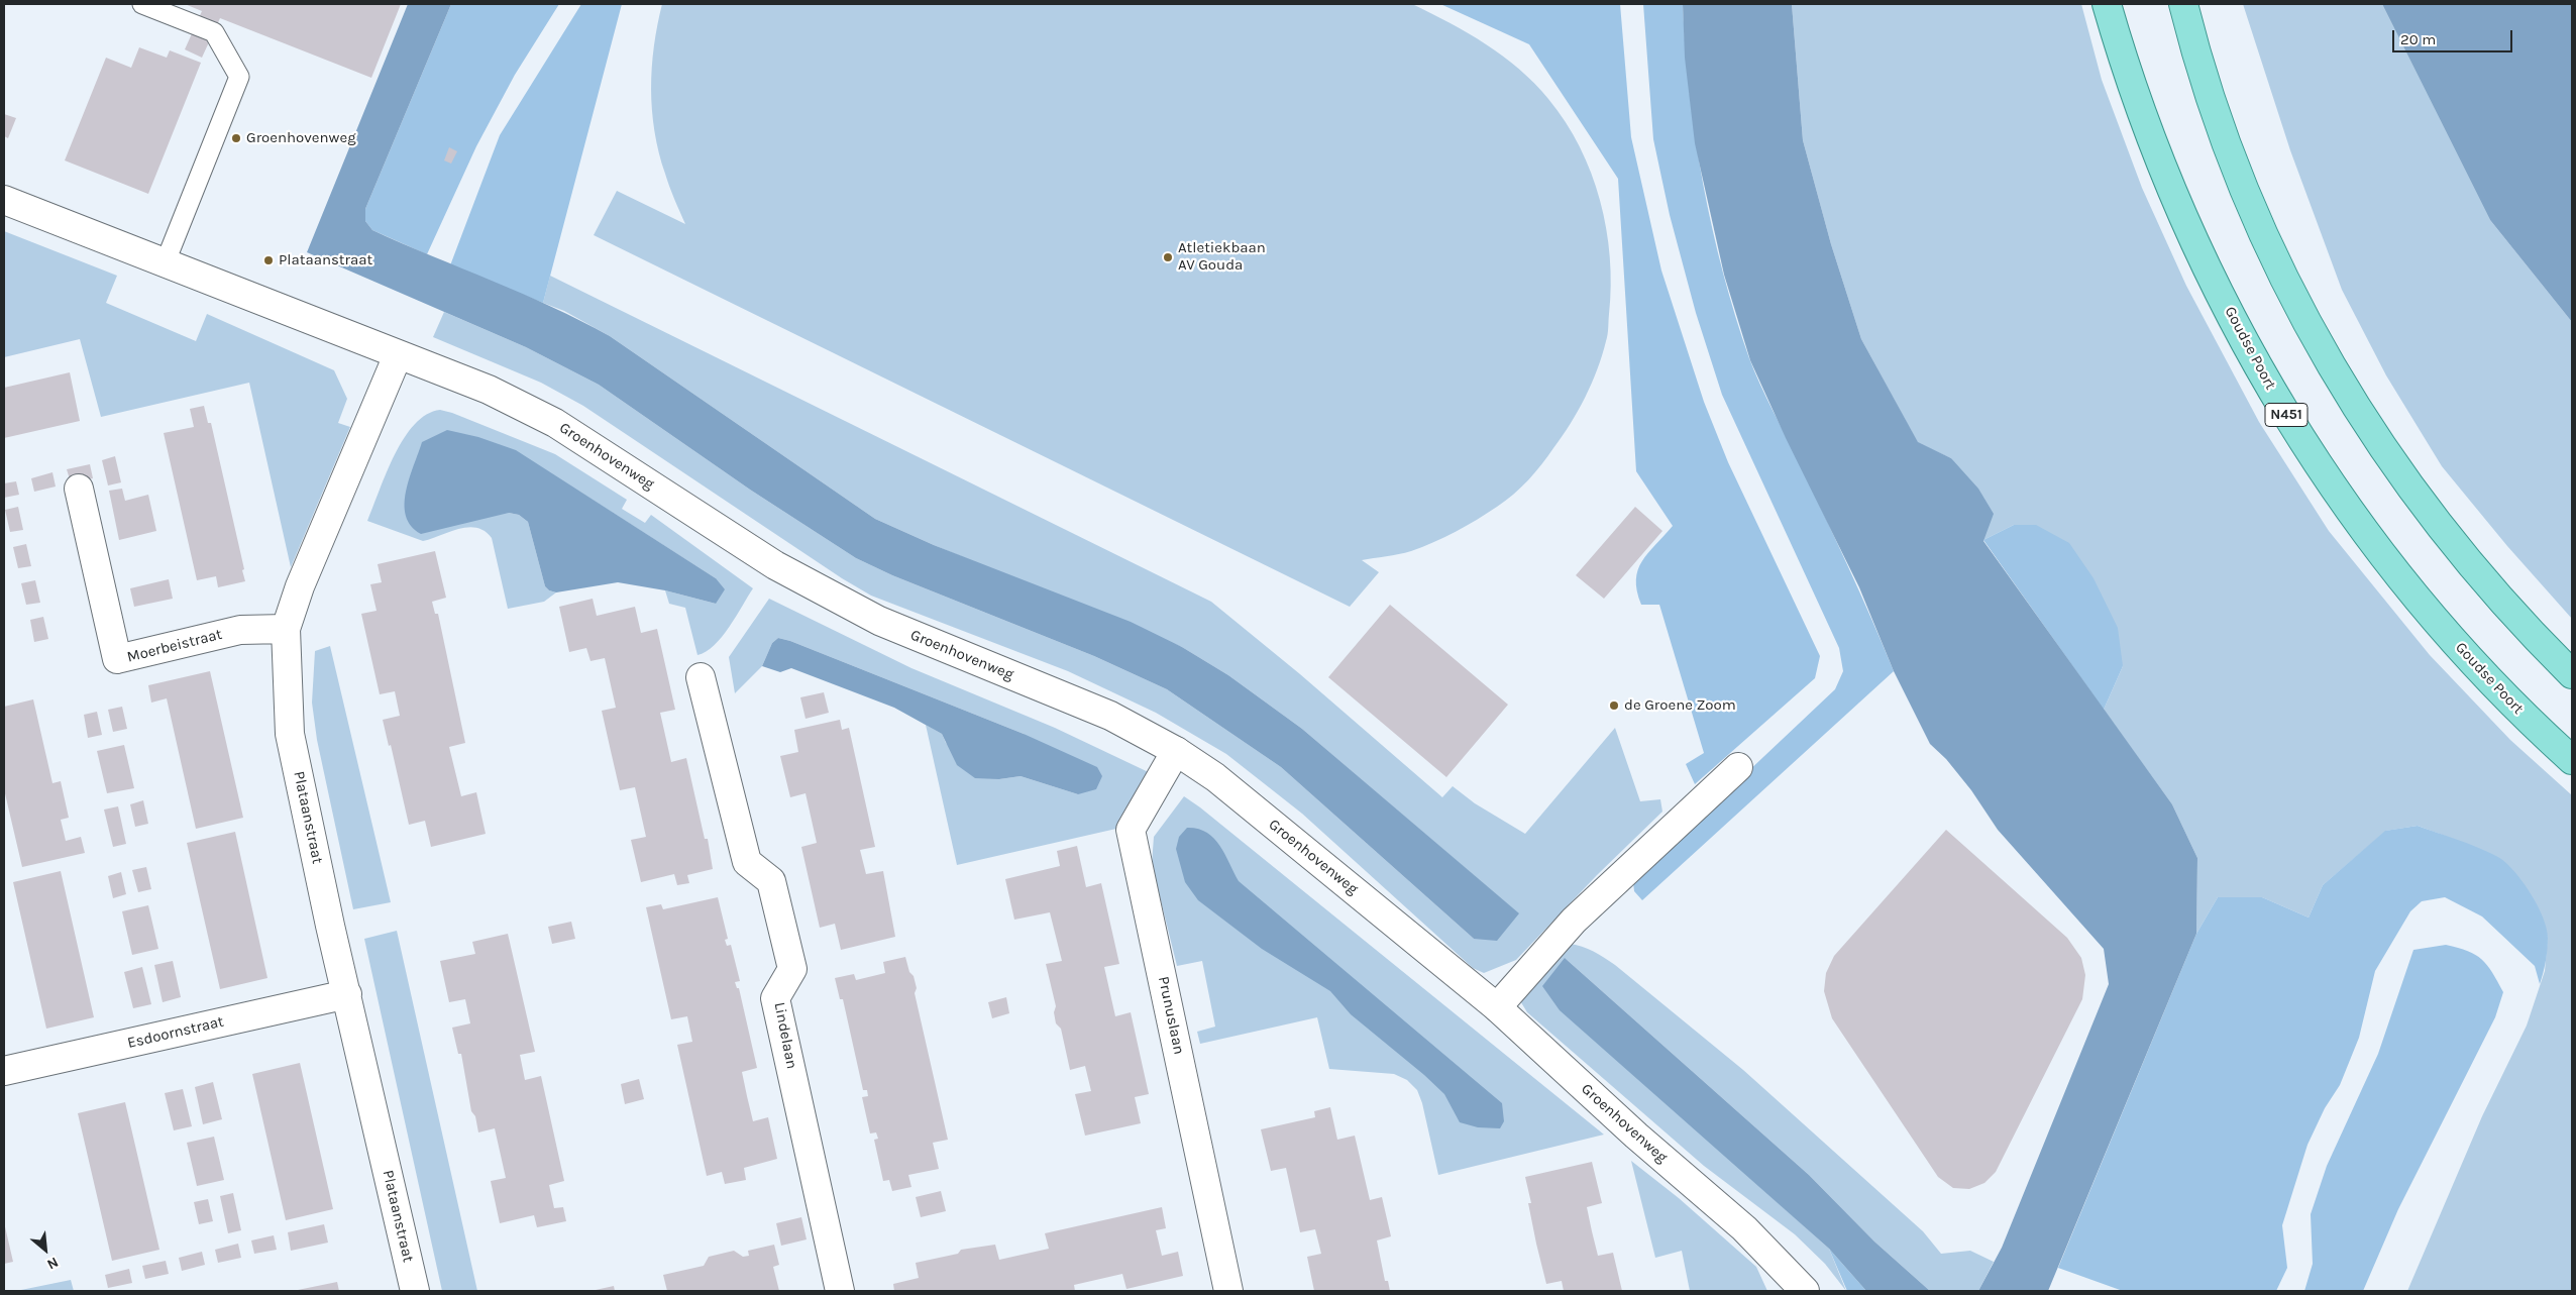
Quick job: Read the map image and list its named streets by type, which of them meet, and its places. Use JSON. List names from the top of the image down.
{
  "streets": {
    "main road": ["Goudse Poort", "N451"],
    "street": [
      "Groenhovenweg",
      "Moerbeistraat",
      "Plataanstraat",
      "Prunuslaan",
      "Esdoornstraat",
      "Lindelaan"
    ]
  },
  "crossings": [
    ["Groenhovenweg", "Plataanstraat"],
    ["Groenhovenweg", "Prunuslaan"],
    ["Moerbeistraat", "Plataanstraat"],
    ["Plataanstraat", "Esdoornstraat"]
  ],
  "places": [
    "Groenhovenweg",
    "Atletiekbaan AV Gouda",
    "Plataanstraat",
    "de Groene Zoom"
  ],
  "scale_bar": "20 m",
  "north": "bottom right"
}
